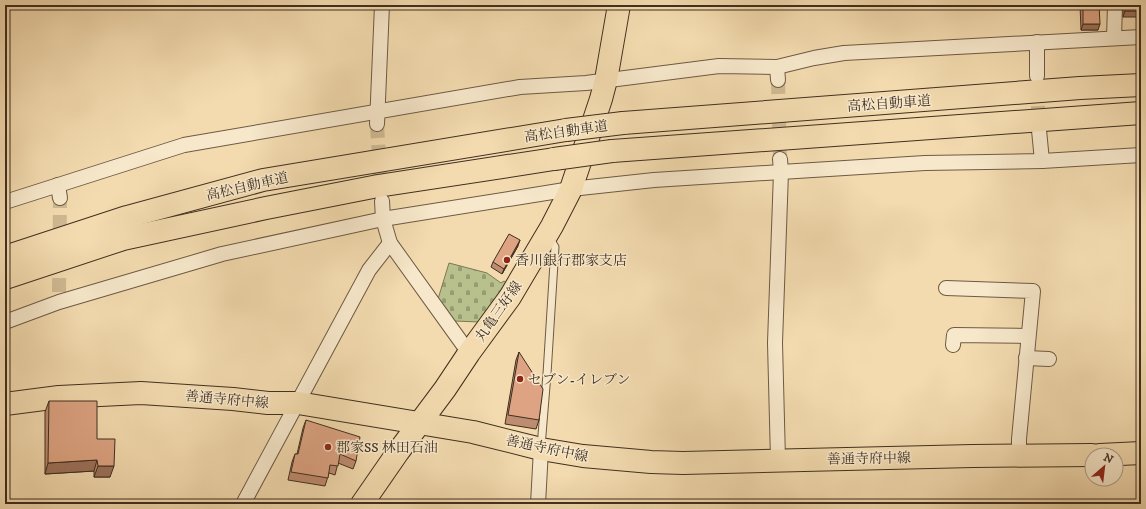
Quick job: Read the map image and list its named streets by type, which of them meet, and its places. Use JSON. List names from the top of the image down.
{
  "streets": {
    "main road": ["高松自動車道", "丸亀三好線", "善通寺府中線"]
  },
  "crossings": [
    ["丸亀三好線", "善通寺府中線"]
  ],
  "places": ["香川銀行郡家支店", "セブン-イレブン", "郡家SS 林田石油"],
  "north": "top right"
}
